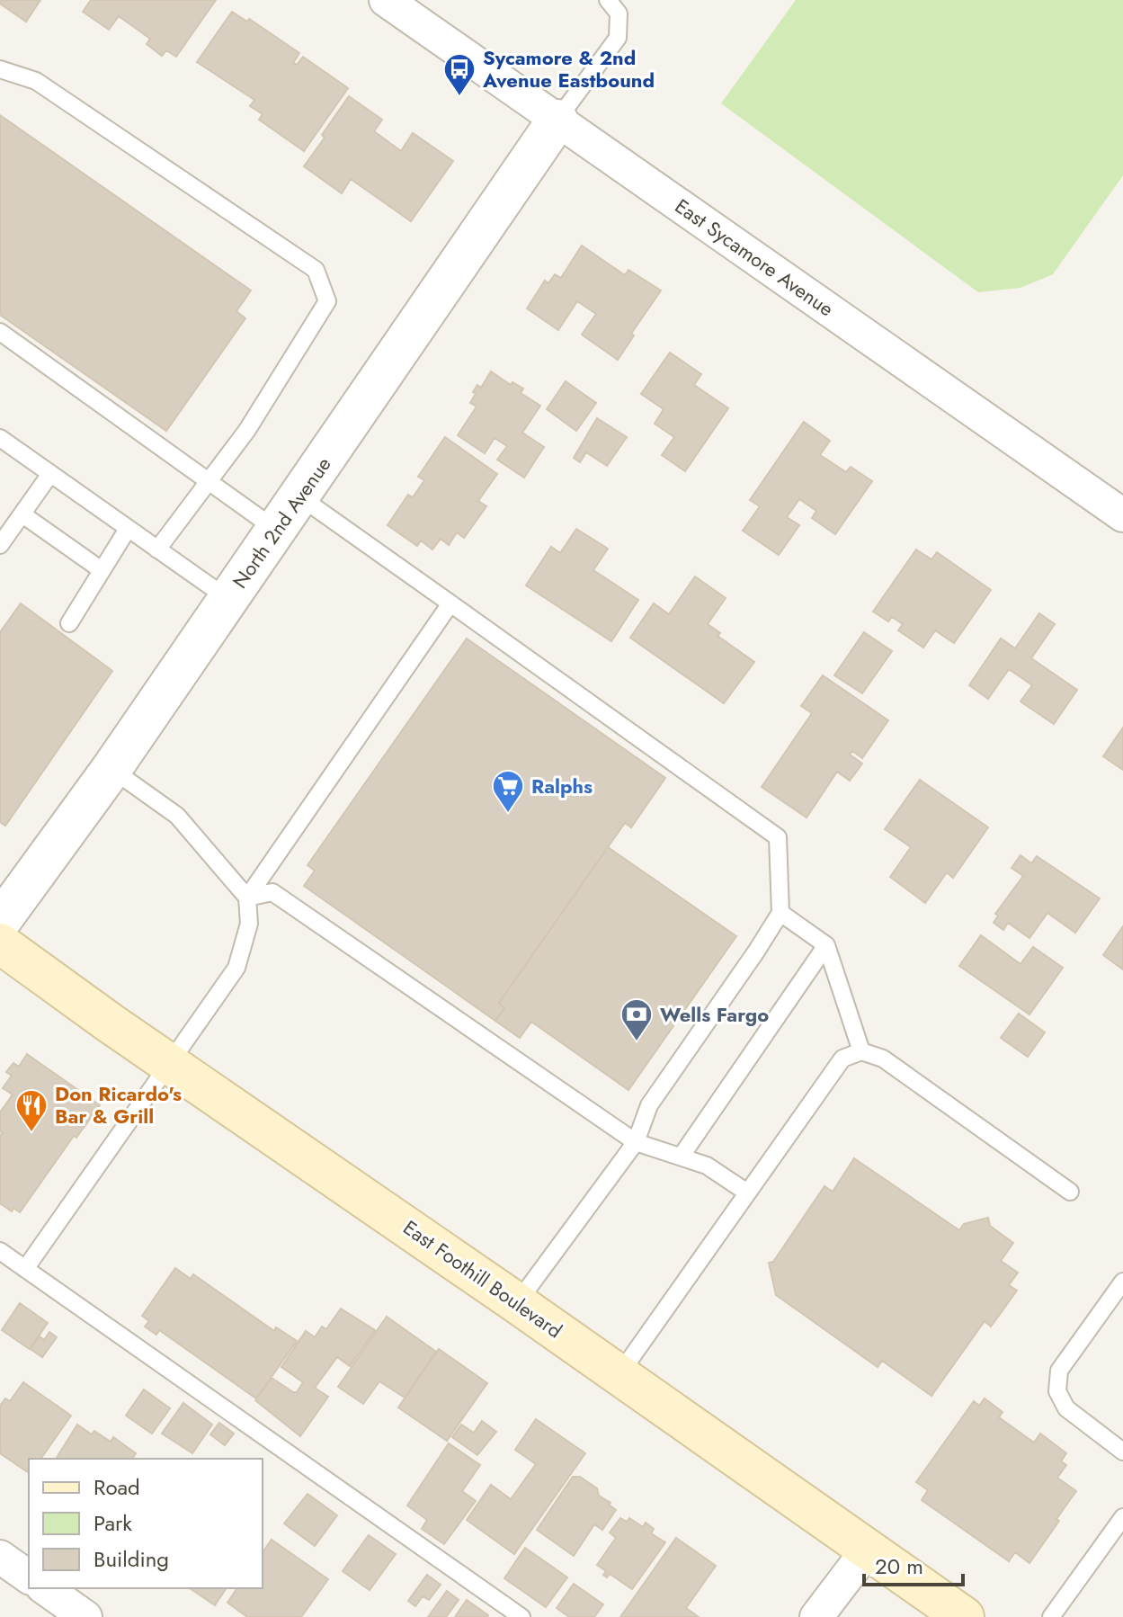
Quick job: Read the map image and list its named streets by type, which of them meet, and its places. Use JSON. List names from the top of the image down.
{
  "streets": {
    "main road": ["East Foothill Boulevard"],
    "street": ["East Sycamore Avenue", "North 2nd Avenue"]
  },
  "crossings": [
    ["East Sycamore Avenue", "North 2nd Avenue"]
  ],
  "places": {
    "bus stop": ["Sycamore & 2nd Avenue Eastbound"],
    "supermarket": ["Ralphs"],
    "bank": ["Wells Fargo"],
    "restaurant": ["Don Ricardo's Bar & Grill"]
  },
  "legend": ["Road", "Park", "Building"],
  "scale_bar": "20 m"
}
